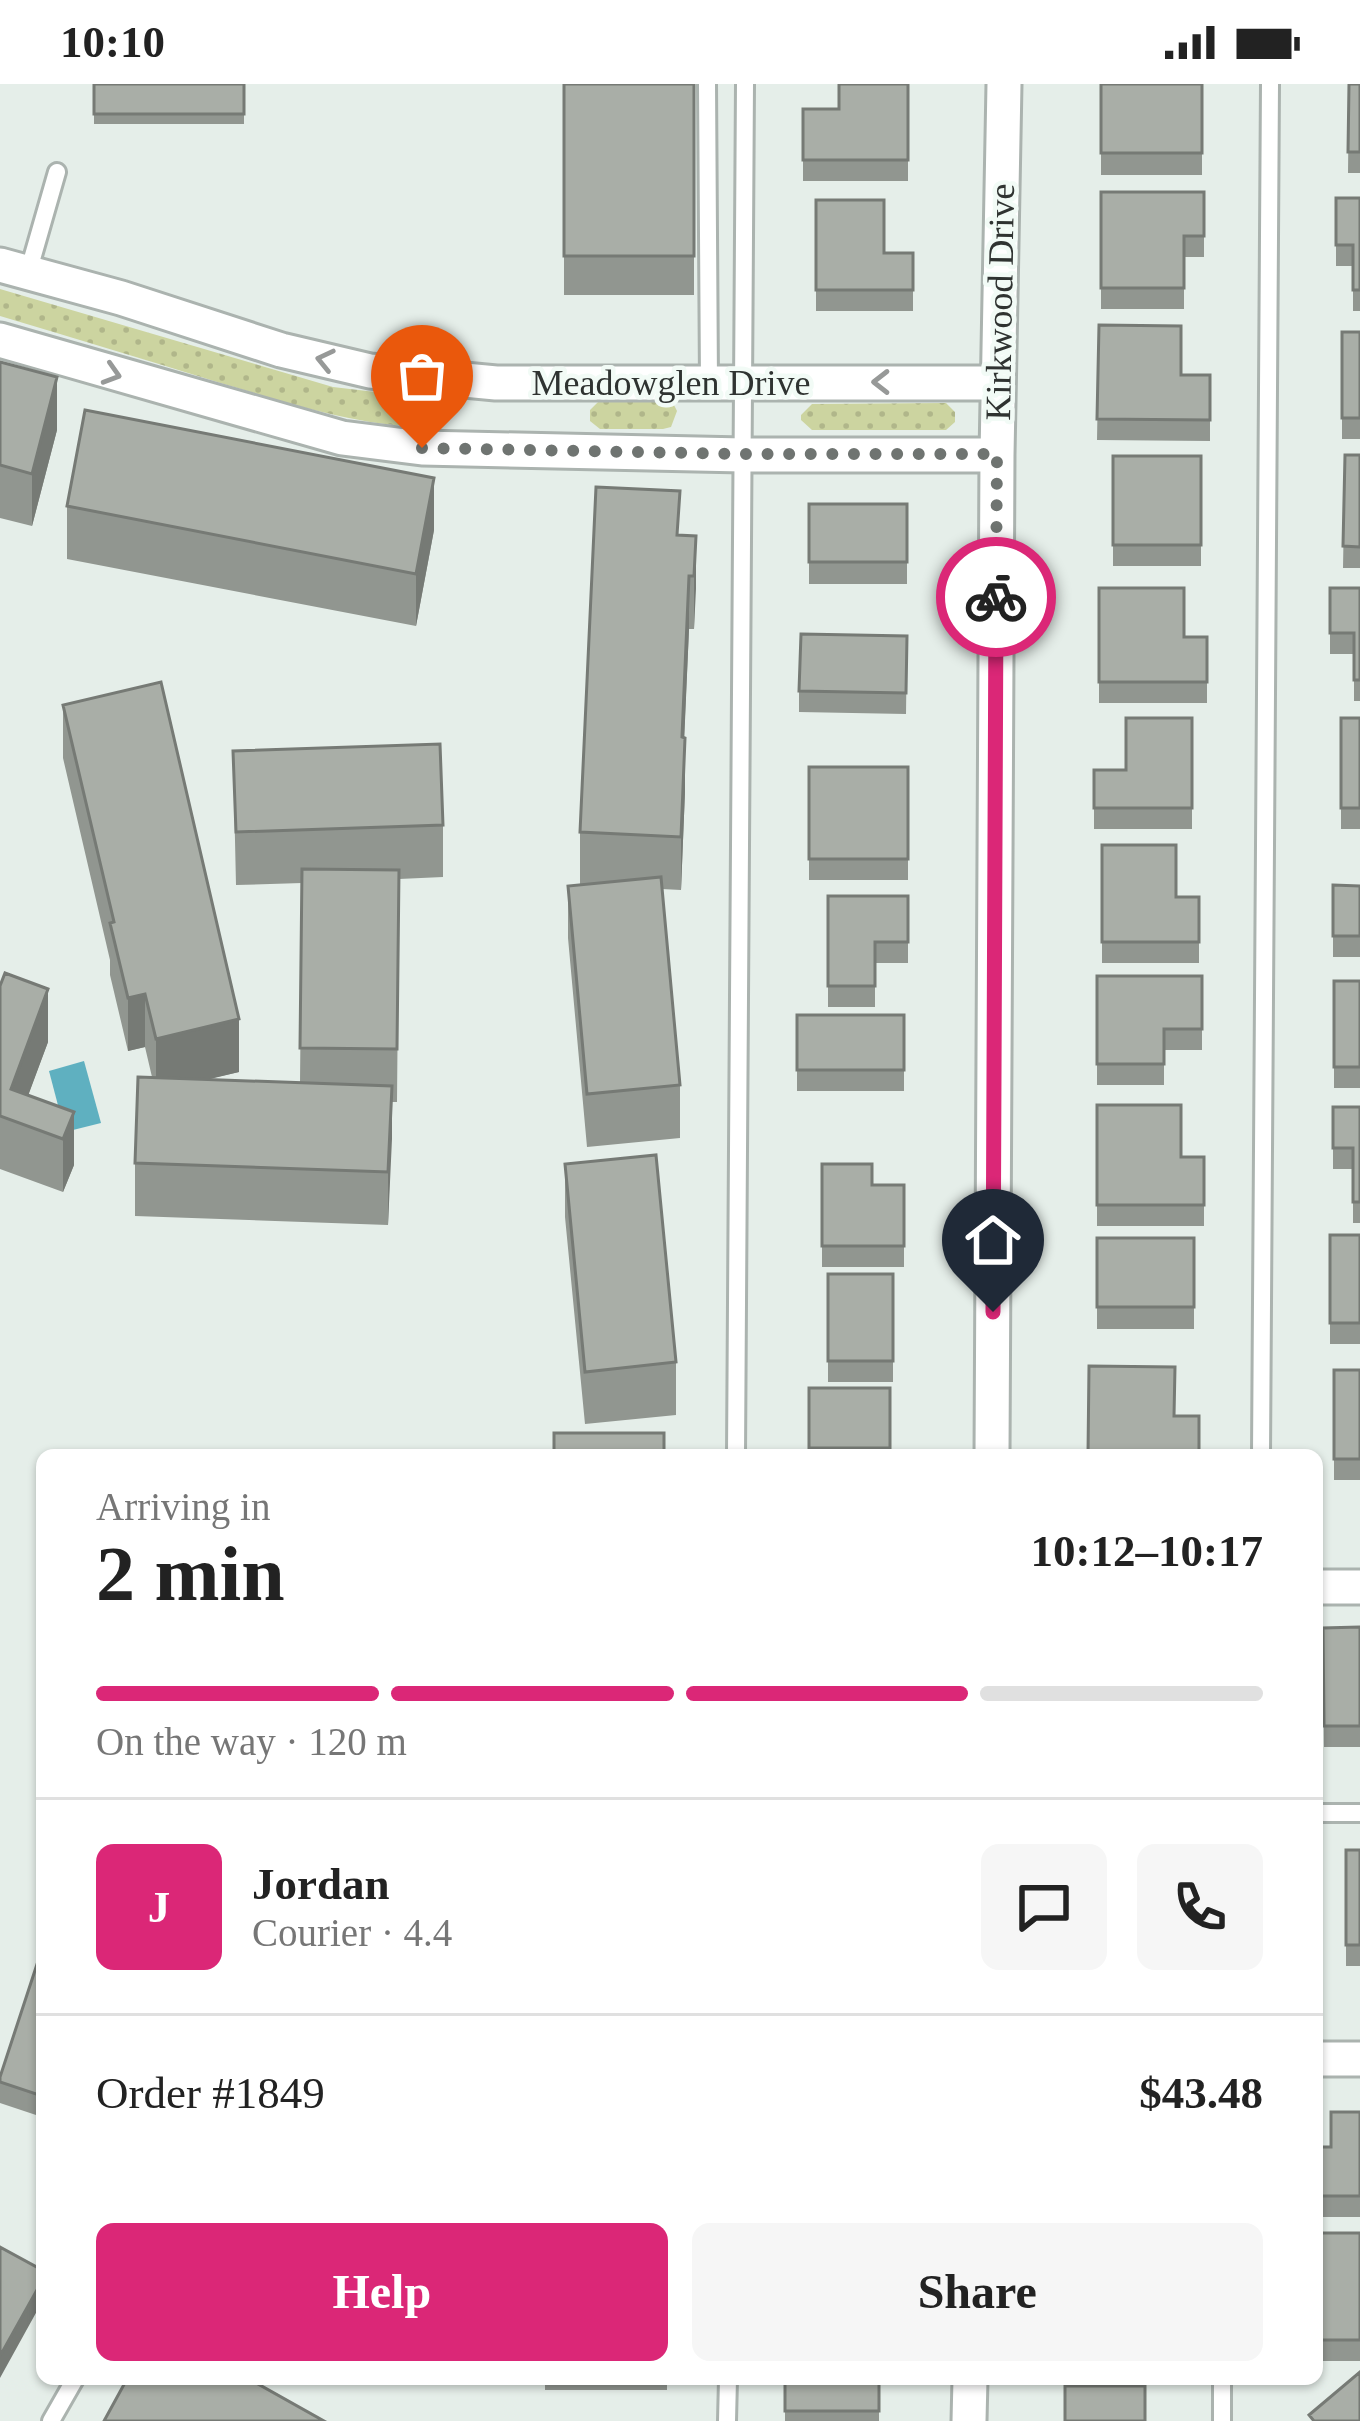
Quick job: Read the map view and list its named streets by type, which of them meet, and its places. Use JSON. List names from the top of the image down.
{
  "streets": {
    "street": ["Kirkwood Drive", "Meadowglen Drive"]
  },
  "crossings": [
    ["Kirkwood Drive", "Meadowglen Drive"]
  ],
  "page": {
    "status": "10:10",
    "heading": ["2 min", "Arriving in", "10:12–10:17"],
    "panel": [
      "Jordan",
      "Courier · 4.4",
      "Order #1849",
      "$43.48"
    ],
    "bar": "On the way · 120 m",
    "round": "J",
    "buttons": ["Help", "Share"]
  }
}
